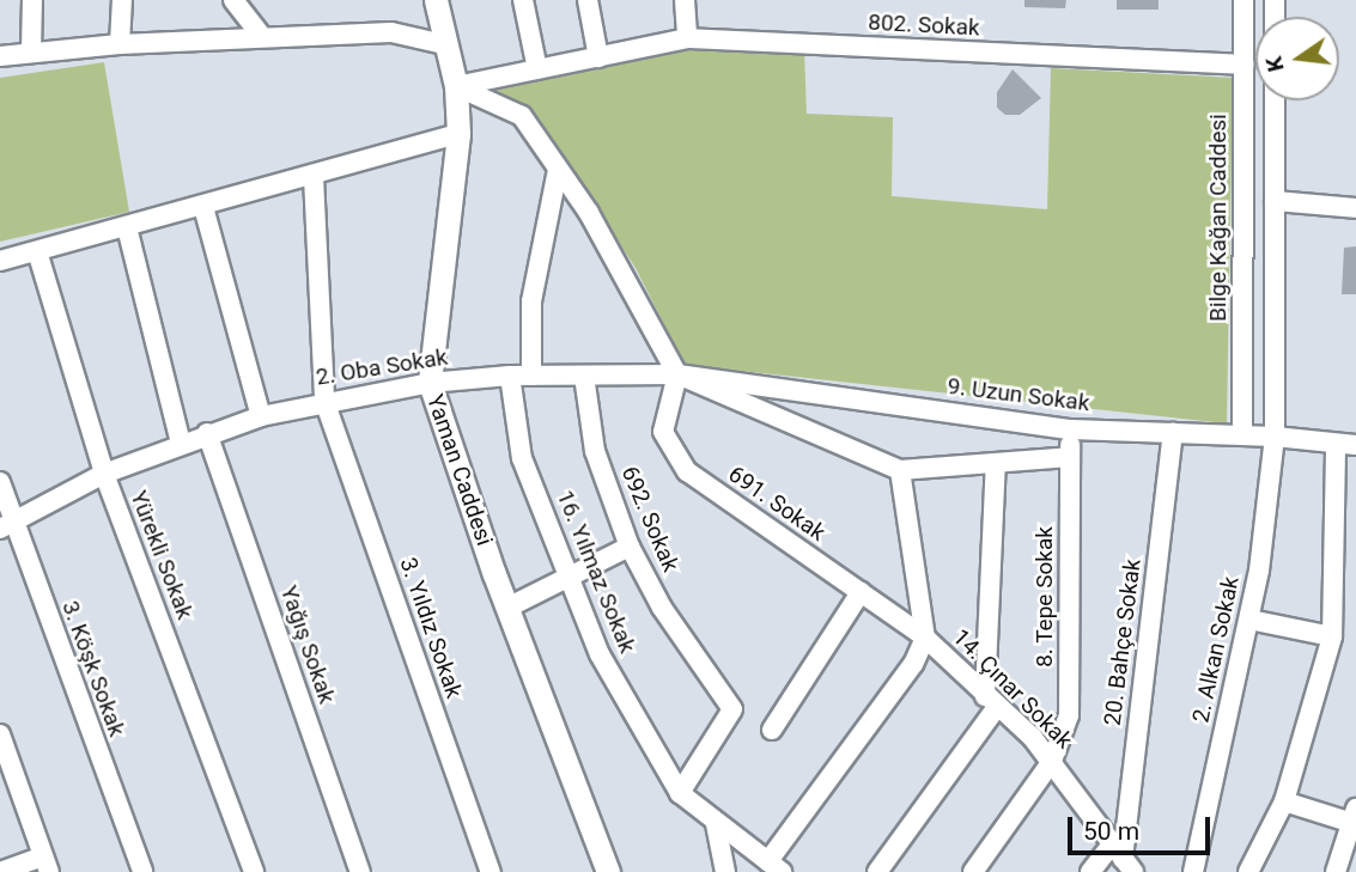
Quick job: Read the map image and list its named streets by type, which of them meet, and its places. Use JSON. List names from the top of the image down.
{
  "streets": {
    "main road": ["Yaman Caddesi"],
    "street": [
      "802. Sokak",
      "Bilge Kağan Caddesi",
      "2. Oba Sokak",
      "9. Uzun Sokak",
      "691. Sokak",
      "692. Sokak",
      "Yürekli Sokak",
      "16. Yılmaz Sokak",
      "8. Tepe Sokak",
      "3. Yıldız Sokak",
      "20. Bahçe Sokak",
      "Yağış Sokak",
      "2. Alkan Sokak",
      "3. Köşk Sokak",
      "14. Çınar Sokak"
    ]
  },
  "crossings": [
    ["802. Sokak", "Bilge Kağan Caddesi"],
    ["802. Sokak", "Yaman Caddesi"],
    ["Bilge Kağan Caddesi", "9. Uzun Sokak"],
    ["2. Oba Sokak", "9. Uzun Sokak"],
    ["2. Oba Sokak", "Yaman Caddesi"],
    ["2. Oba Sokak", "691. Sokak"],
    ["2. Oba Sokak", "692. Sokak"],
    ["2. Oba Sokak", "Yürekli Sokak"],
    ["2. Oba Sokak", "16. Yılmaz Sokak"],
    ["2. Oba Sokak", "3. Yıldız Sokak"],
    ["2. Oba Sokak", "Yağış Sokak"],
    ["2. Oba Sokak", "3. Köşk Sokak"],
    ["9. Uzun Sokak", "691. Sokak"],
    ["9. Uzun Sokak", "8. Tepe Sokak"],
    ["9. Uzun Sokak", "20. Bahçe Sokak"],
    ["9. Uzun Sokak", "2. Alkan Sokak"],
    ["691. Sokak", "14. Çınar Sokak"],
    ["692. Sokak", "16. Yılmaz Sokak"],
    ["8. Tepe Sokak", "14. Çınar Sokak"],
    ["20. Bahçe Sokak", "14. Çınar Sokak"]
  ],
  "scale_bar": "50 m",
  "north": "left"
}
